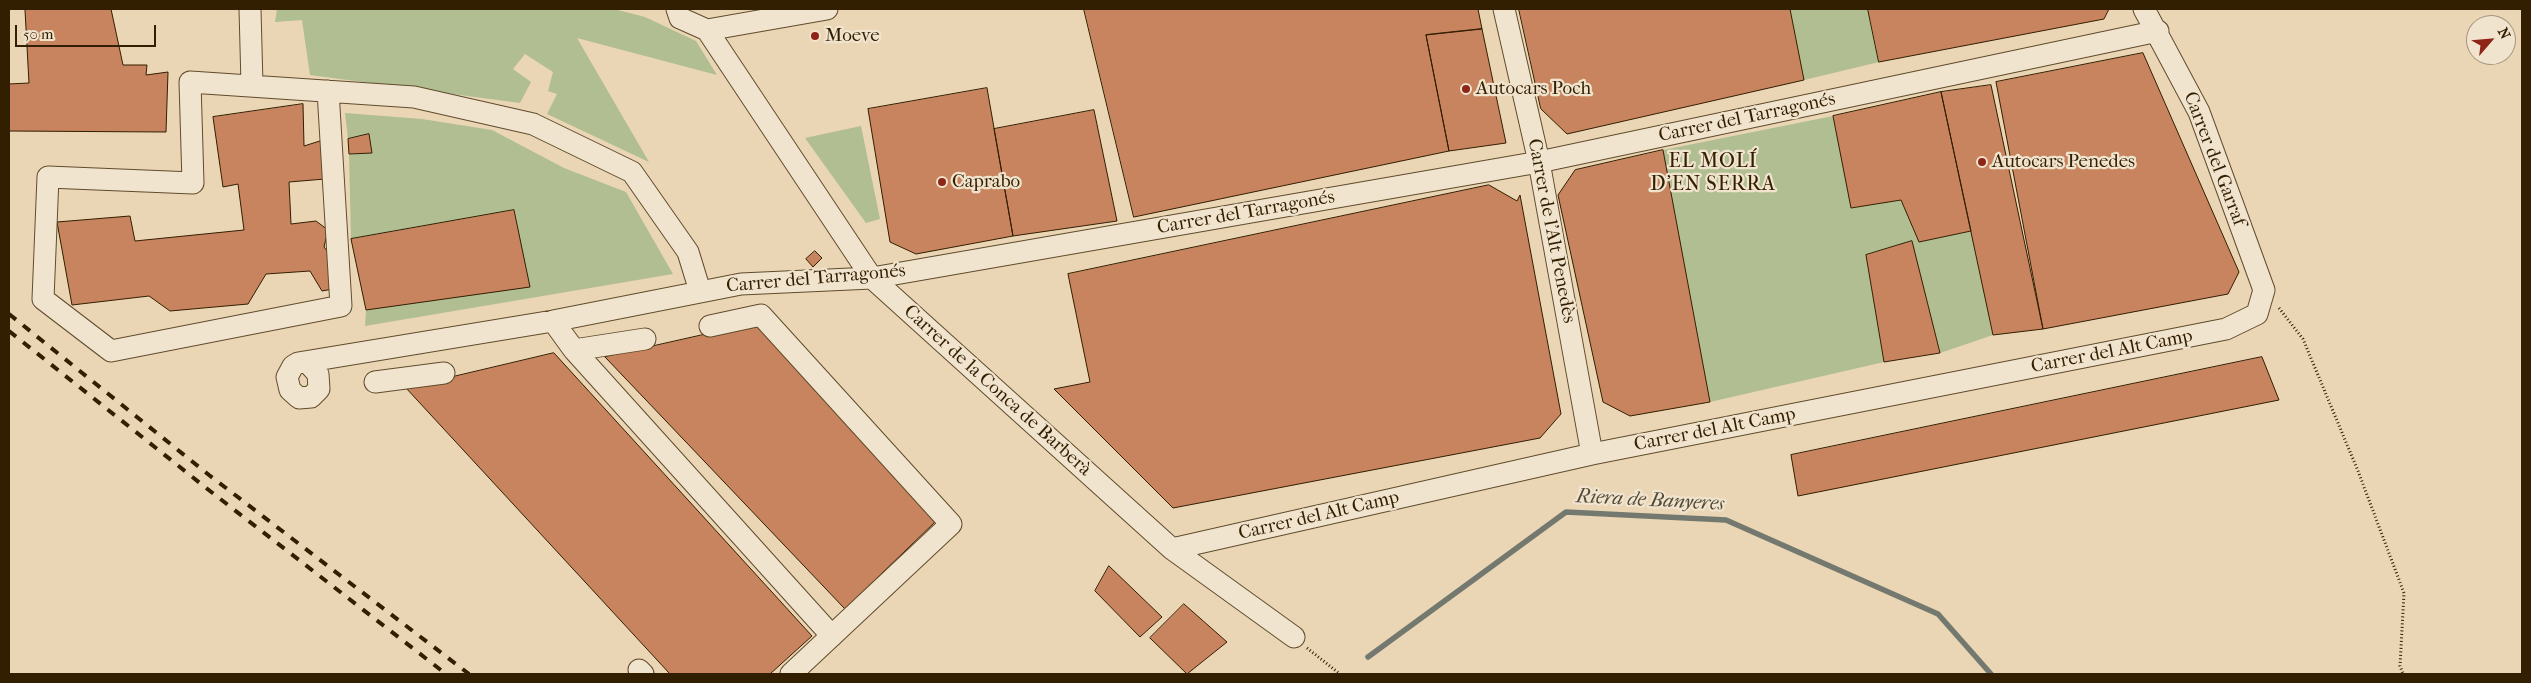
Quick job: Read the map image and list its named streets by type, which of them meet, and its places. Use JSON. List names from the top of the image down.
{
  "streets": {
    "street": [
      "Carrer del Tarragonés",
      "Carrer del Garraf",
      "Carrer de l'Alt Penedès",
      "Carrer del Alt Camp",
      "Carrer de la Conca de Barberà"
    ]
  },
  "crossings": [
    ["Carrer del Tarragonés", "Carrer del Garraf"],
    ["Carrer del Tarragonés", "Carrer de l'Alt Penedès"],
    ["Carrer del Tarragonés", "Carrer de la Conca de Barberà"],
    ["Carrer del Garraf", "Carrer del Alt Camp"],
    ["Carrer de l'Alt Penedès", "Carrer del Alt Camp"],
    ["Carrer del Alt Camp", "Carrer de la Conca de Barberà"]
  ],
  "districts": ["EL MOLÍ D'EN SERRA"],
  "water": ["Riera de Banyeres"],
  "places": [
    "Moeve",
    "Autocars Poch",
    "Autocars Penedes",
    "Caprabo"
  ],
  "scale_bar": "50 m",
  "north": "top right"
}
